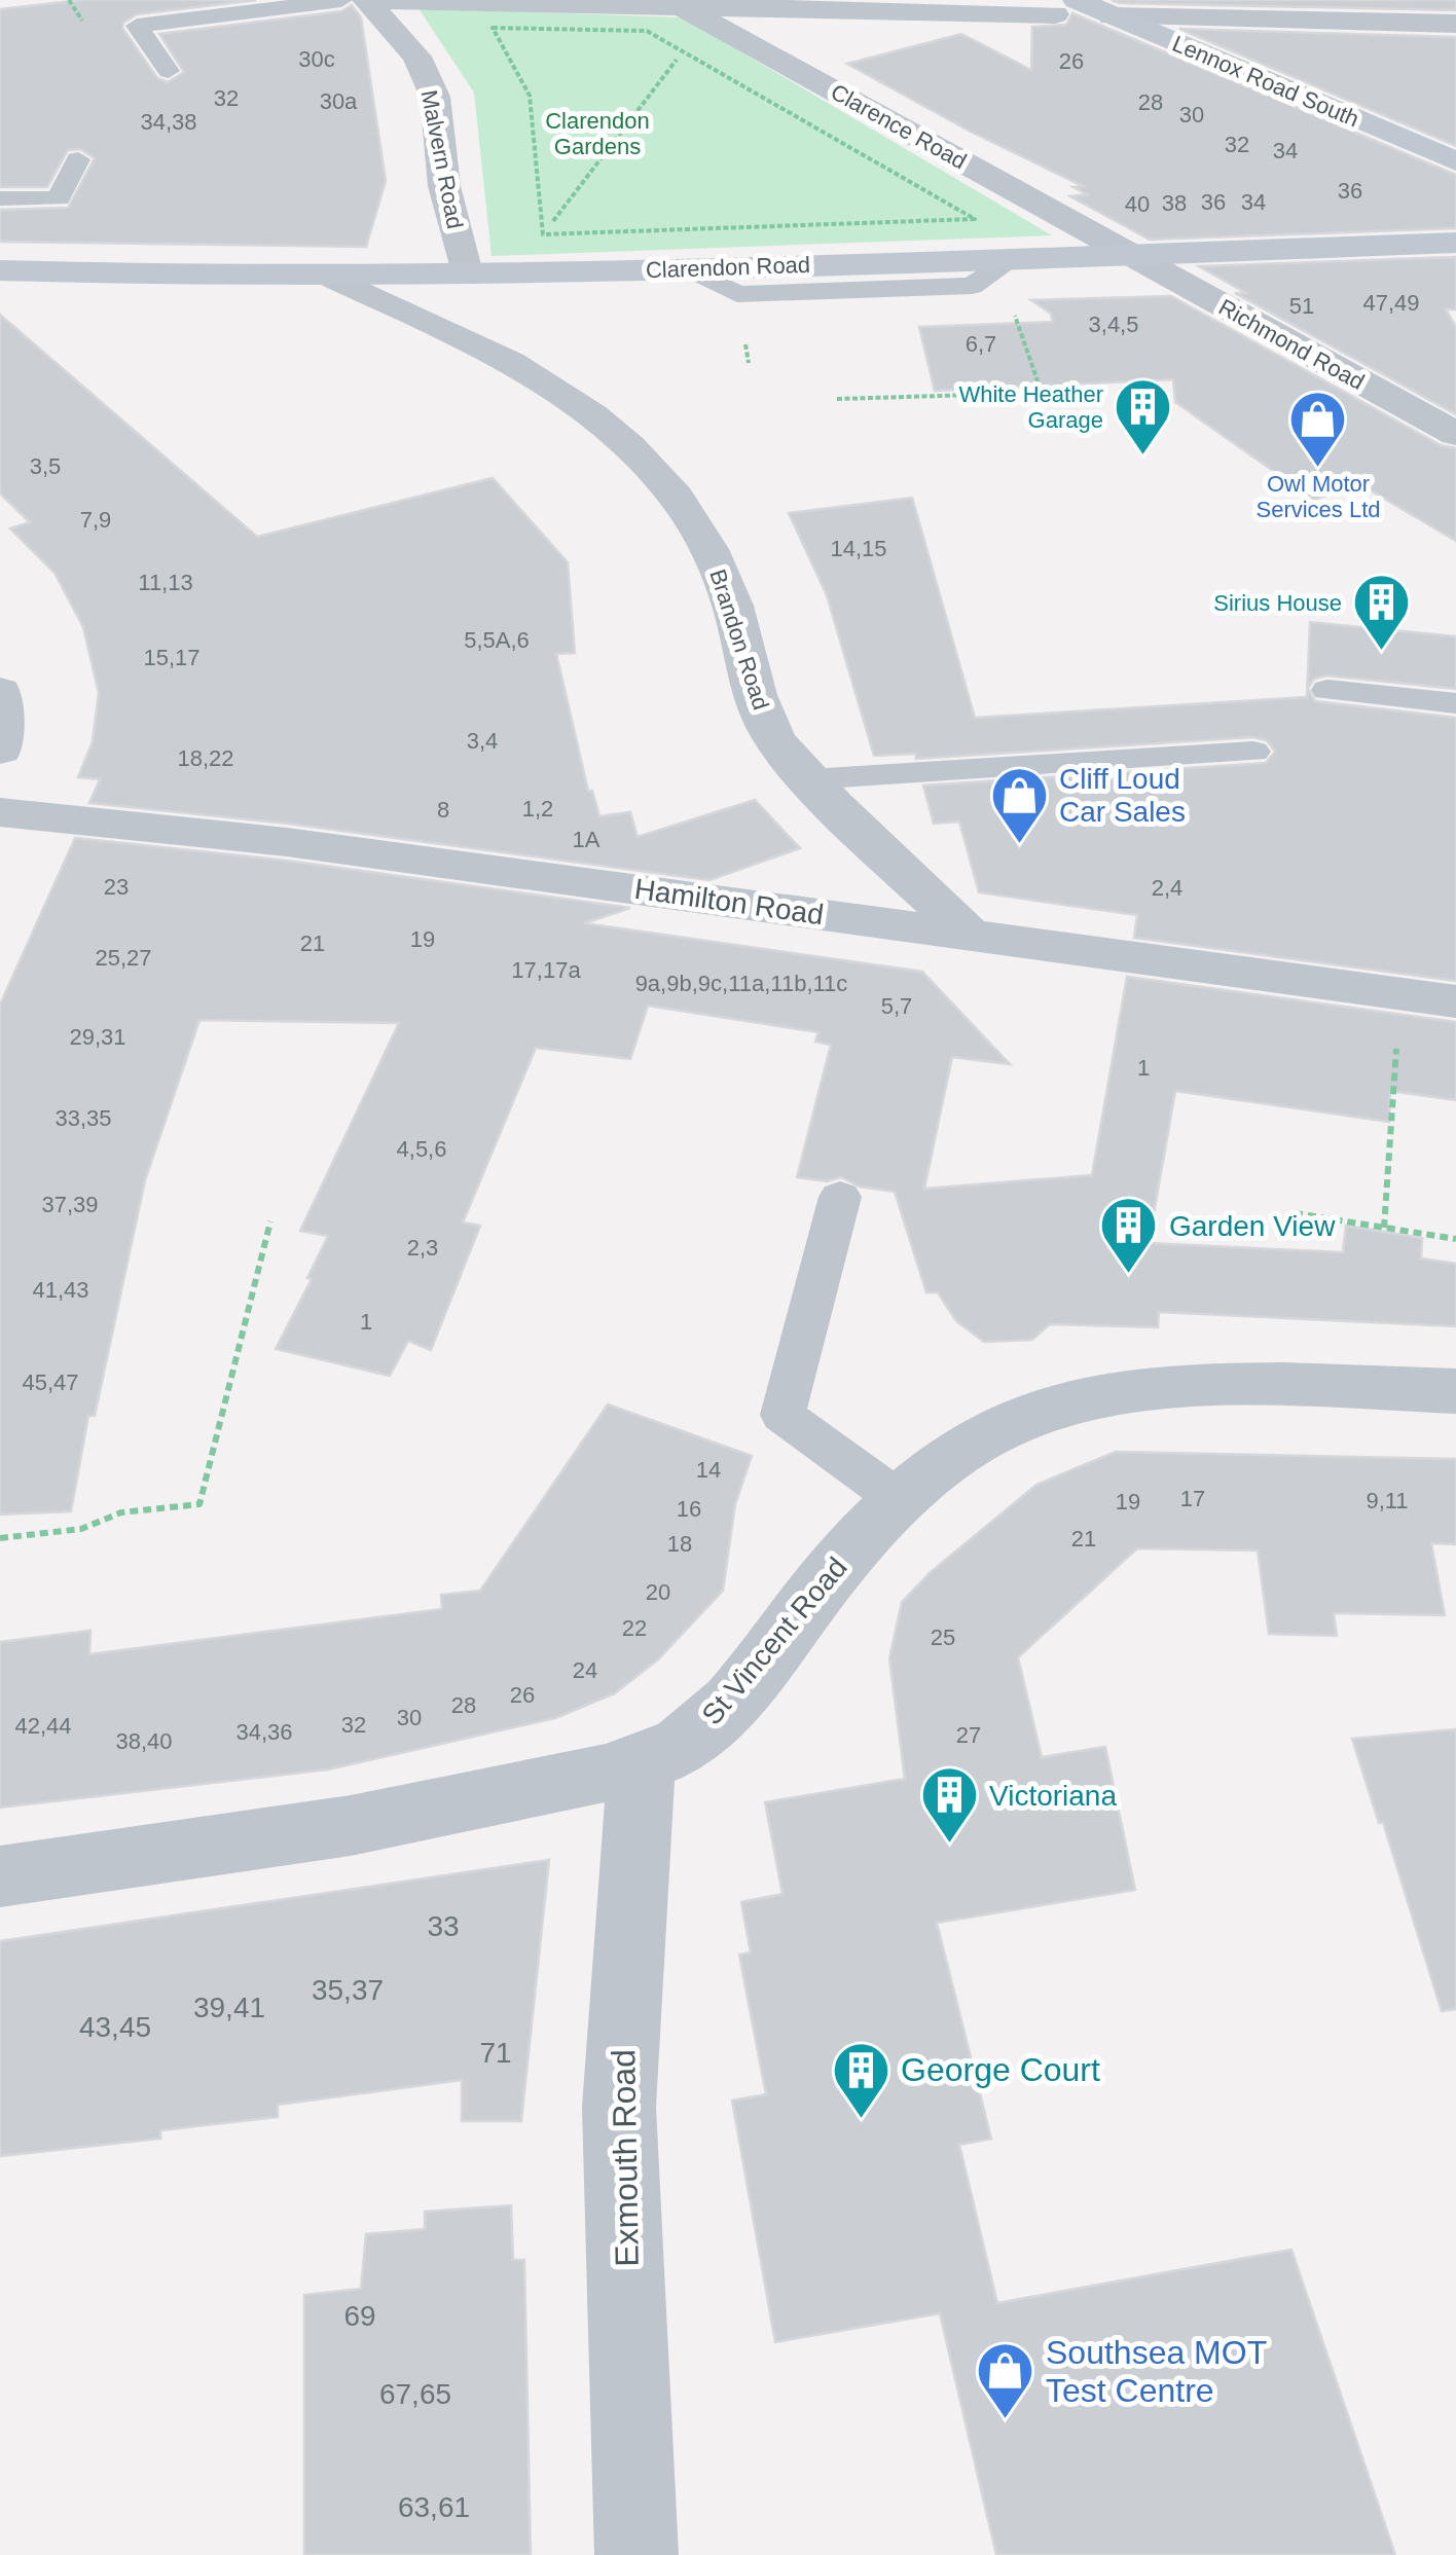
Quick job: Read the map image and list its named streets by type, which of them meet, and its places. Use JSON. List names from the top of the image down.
{
  "streets": {
    "street": [
      "Lennox Road South",
      "Clarence Road",
      "Malvern Road",
      "Clarendon Road",
      "Richmond Road",
      "Brandon Road",
      "Hamilton Road",
      "St Vincent Road",
      "Exmouth Road"
    ]
  },
  "crossings": [
    ["Clarence Road", "Clarendon Road"],
    ["Clarence Road", "Richmond Road"],
    ["Malvern Road", "Clarendon Road"],
    ["Clarendon Road", "Richmond Road"],
    ["Clarendon Road", "Brandon Road"],
    ["Brandon Road", "Hamilton Road"],
    ["St Vincent Road", "Exmouth Road"]
  ],
  "parks": ["Clarendon Gardens"],
  "places": {
    "building": [
      "White Heather Garage",
      "Sirius House",
      "Garden View",
      "Victoriana",
      "George Court"
    ],
    "shop": ["Owl Motor Services Ltd", "Cliff Loud Car Sales", "Southsea MOT Test Centre"]
  },
  "house_numbers": [
    "30c",
    "26",
    "32",
    "30a",
    "28",
    "30",
    "34,38",
    "32",
    "34",
    "36",
    "36",
    "34",
    "38",
    "40",
    "47,49",
    "51",
    "3,4,5",
    "6,7",
    "3,5",
    "7,9",
    "14,15",
    "11,13",
    "5,5A,6",
    "15,17",
    "3,4",
    "18,22",
    "1,2",
    "8",
    "1A",
    "23",
    "2,4",
    "19",
    "21",
    "25,27",
    "17,17a",
    "9a,9b,9c,11a,11b,11c",
    "5,7",
    "29,31",
    "1",
    "33,35",
    "4,5,6",
    "37,39",
    "2,3",
    "41,43",
    "1",
    "45,47",
    "14",
    "17",
    "9,11",
    "19",
    "16",
    "21",
    "18",
    "20",
    "22",
    "25",
    "24",
    "26",
    "28",
    "30",
    "32",
    "42,44",
    "34,36",
    "27",
    "38,40",
    "33",
    "35,37",
    "39,41",
    "43,45",
    "71",
    "69",
    "67,65",
    "63,61"
  ]
}
